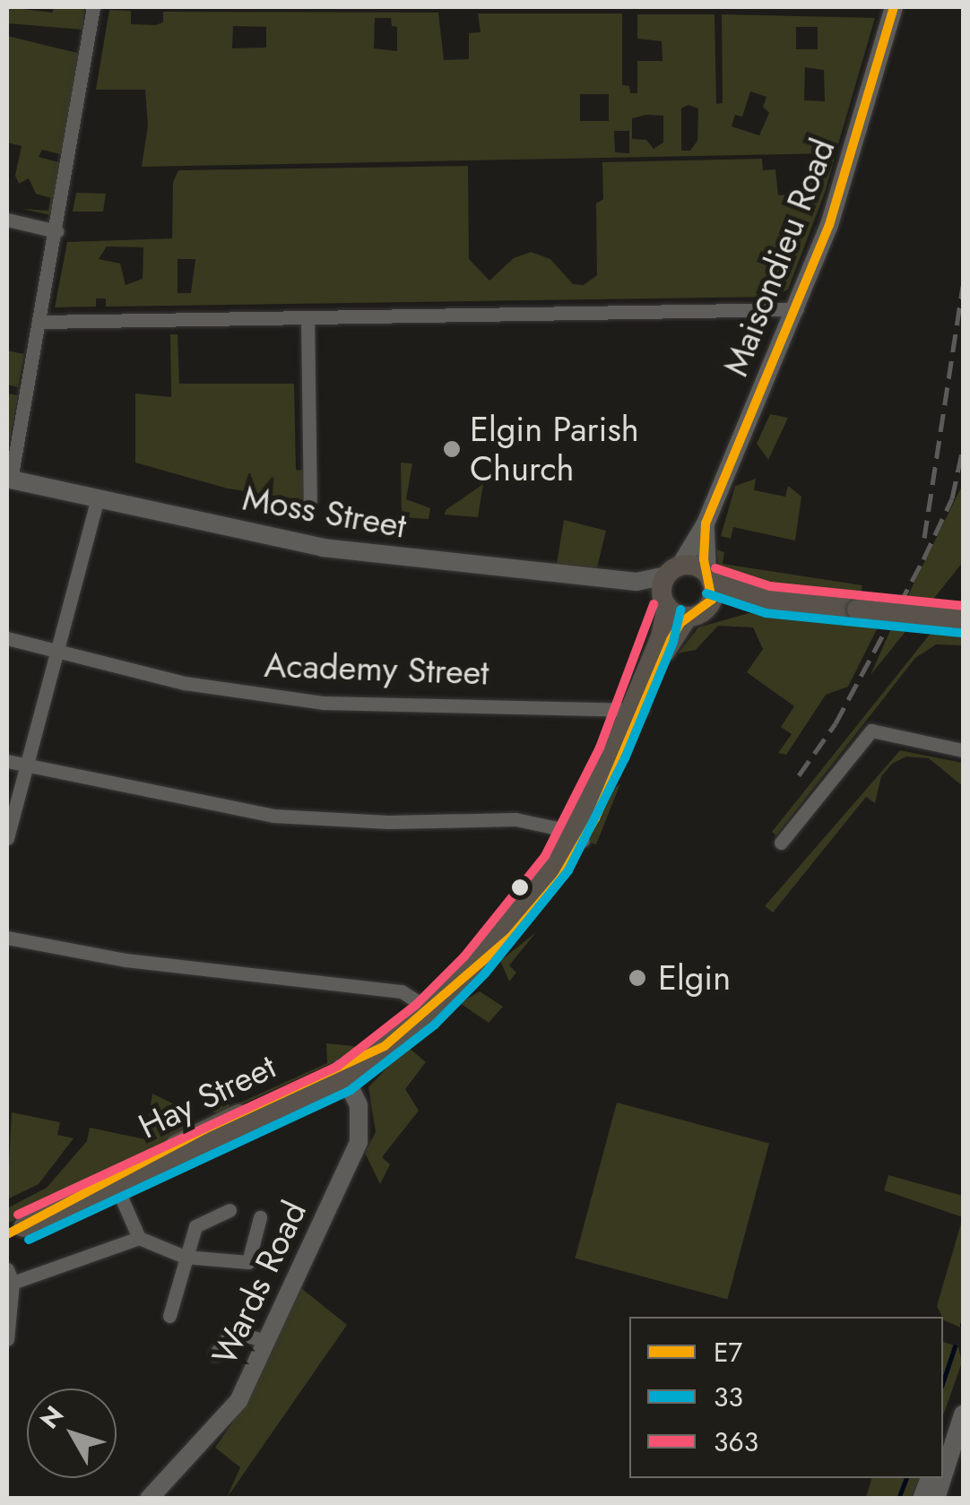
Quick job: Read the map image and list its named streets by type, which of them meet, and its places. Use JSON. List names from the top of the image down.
{
  "streets": {
    "main road": ["Hay Street"],
    "street": [
      "Maisondieu Road",
      "Moss Street",
      "Academy Street",
      "Wards Road"
    ]
  },
  "crossings": [
    ["Maisondieu Road", "Moss Street"],
    ["Academy Street", "Hay Street"],
    ["Hay Street", "Wards Road"]
  ],
  "places": ["Elgin Parish Church", "Elgin"],
  "lines": ["transit line E7", "transit line 363", "transit line 33"],
  "legend": ["E7", "33", "363"],
  "north": "top left"
}
